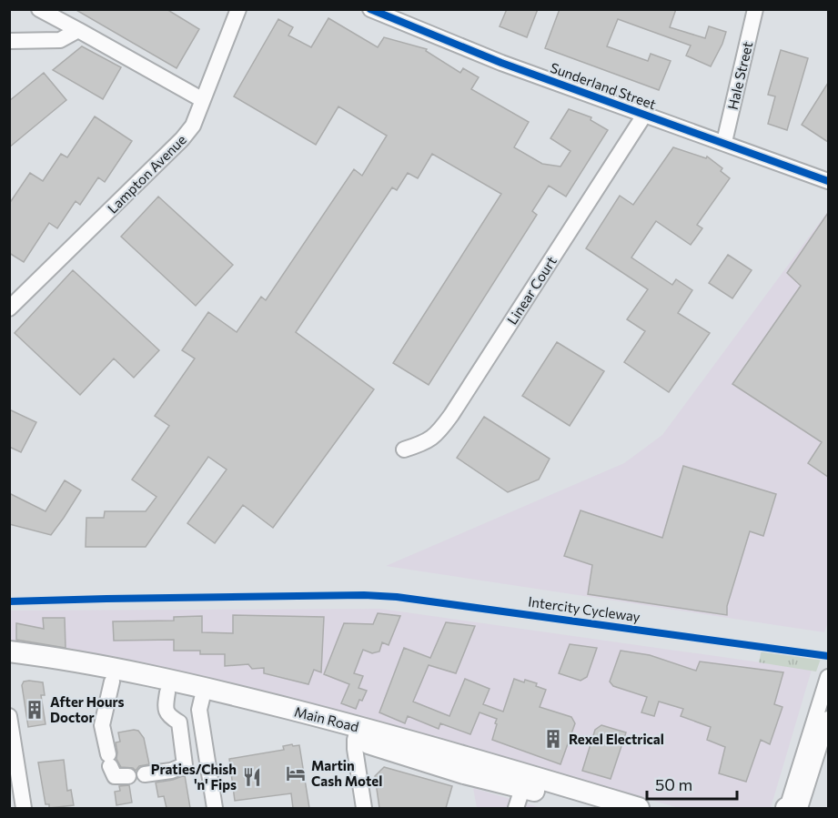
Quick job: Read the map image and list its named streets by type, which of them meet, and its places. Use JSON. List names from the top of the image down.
{
  "streets": {
    "main road": ["Main Road"],
    "street": [
      "Hale Street",
      "Sunderland Street",
      "Lampton Avenue",
      "Linear Court"
    ],
    "cycle path": ["Intercity Cycleway"]
  },
  "crossings": [
    ["Hale Street", "Sunderland Street"],
    ["Sunderland Street", "Linear Court"]
  ],
  "places": {
    "building": ["After Hours Doctor", "Rexel Electrical"],
    "hotel": ["Martin Cash Motel"],
    "restaurant": ["Praties/Chish 'n' Fips"]
  },
  "scale_bar": "50 m"
}
